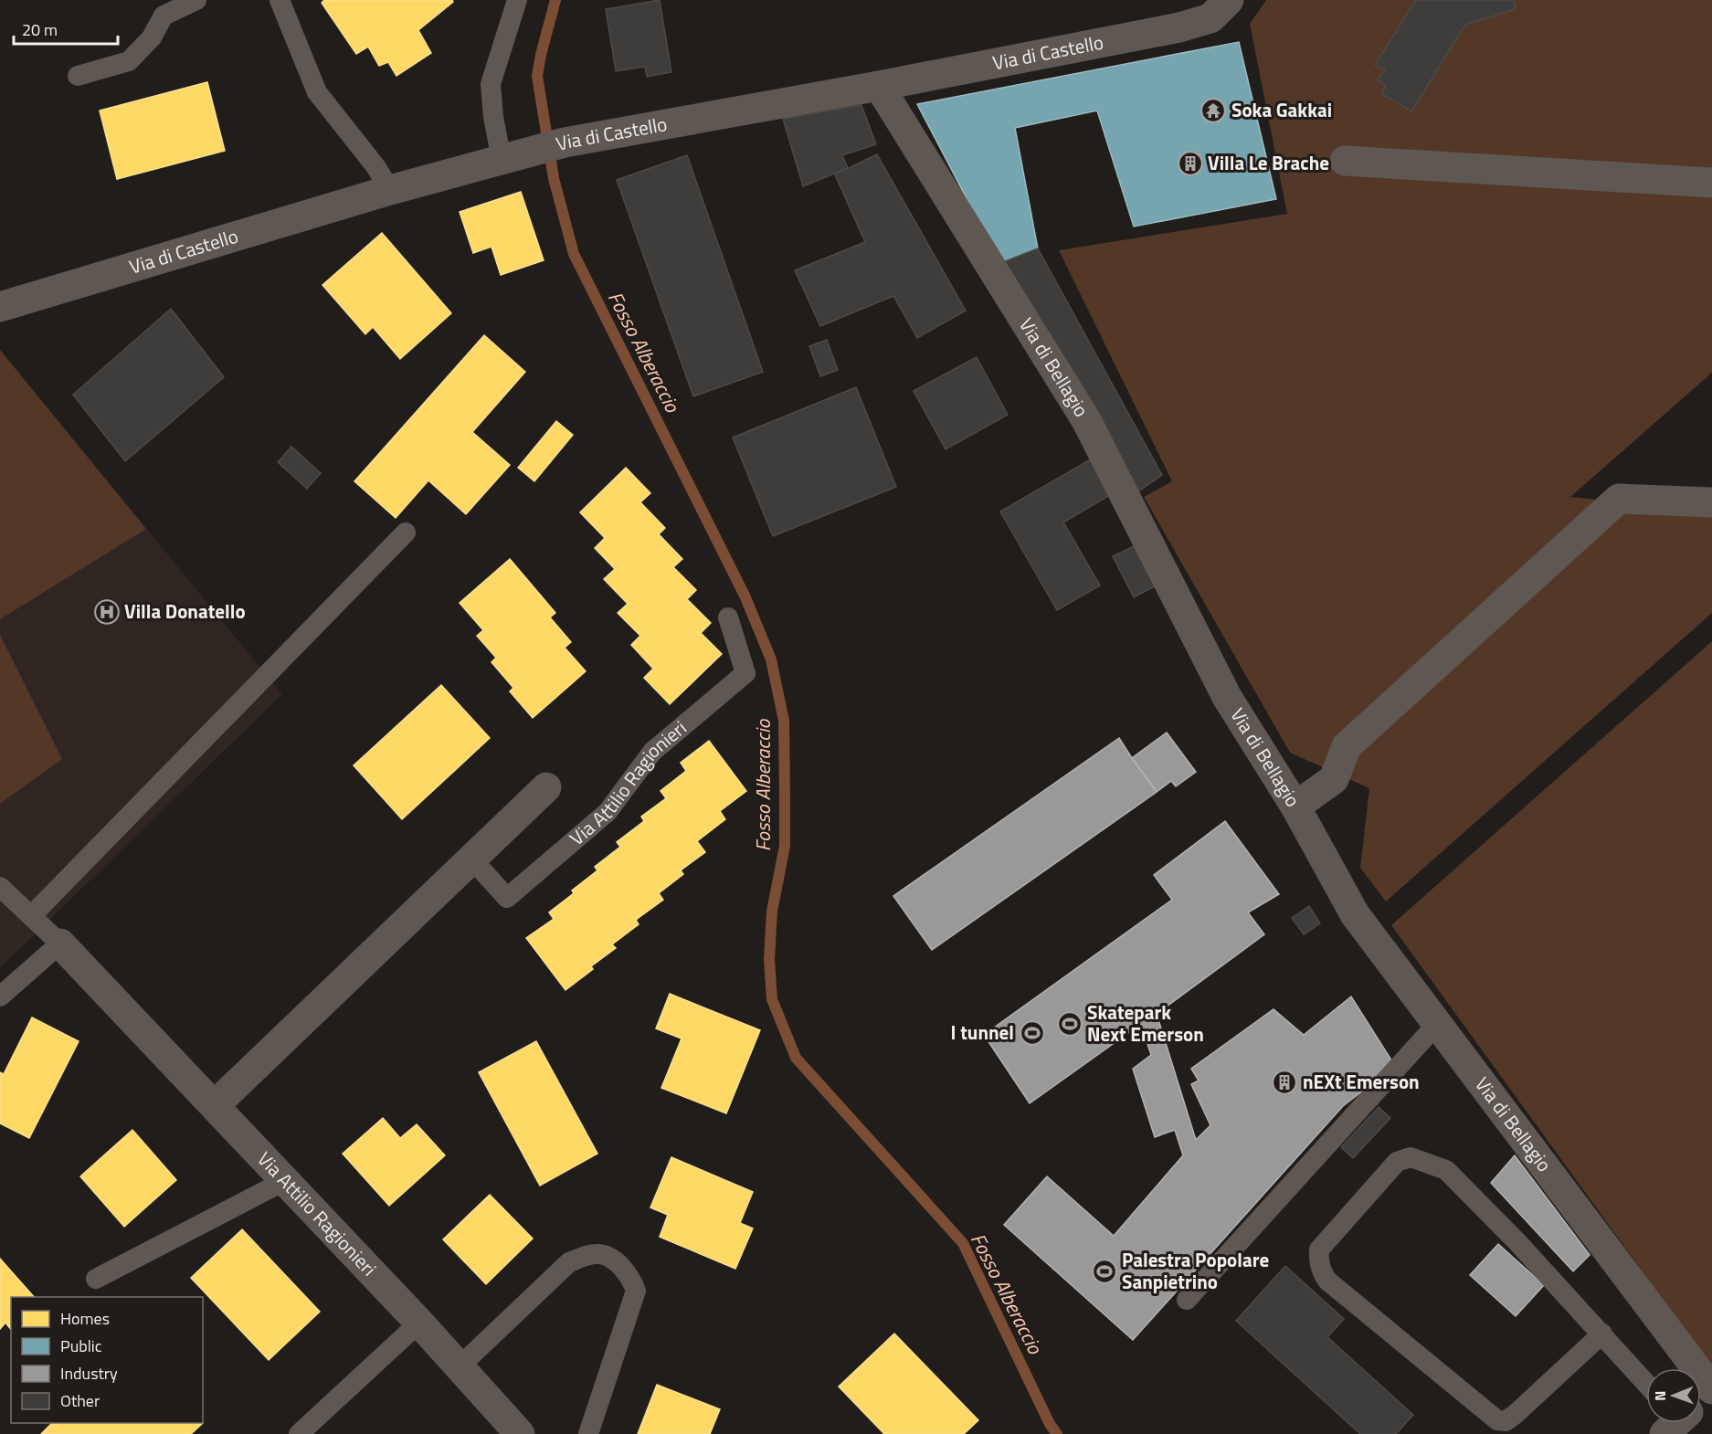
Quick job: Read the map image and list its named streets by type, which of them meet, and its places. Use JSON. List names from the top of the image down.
{
  "streets": {
    "street": ["Via di Castello", "Via di Bellagio", "Via Attilio Ragionieri"]
  },
  "crossings": [
    ["Via di Castello", "Via di Bellagio"]
  ],
  "water": ["Fosso Alberaccio"],
  "places": {
    "temple": ["Soka Gakkai"],
    "building": ["Villa Le Brache", "nEXt Emerson"],
    "hospital": ["Villa Donatello"],
    "sports": ["Skatepark Next Emerson", "I tunnel", "Palestra Popolare Sanpietrino"]
  },
  "legend": [
    "Homes",
    "Public",
    "Industry",
    "Other"
  ],
  "scale_bar": "20 m",
  "north": "left"
}
